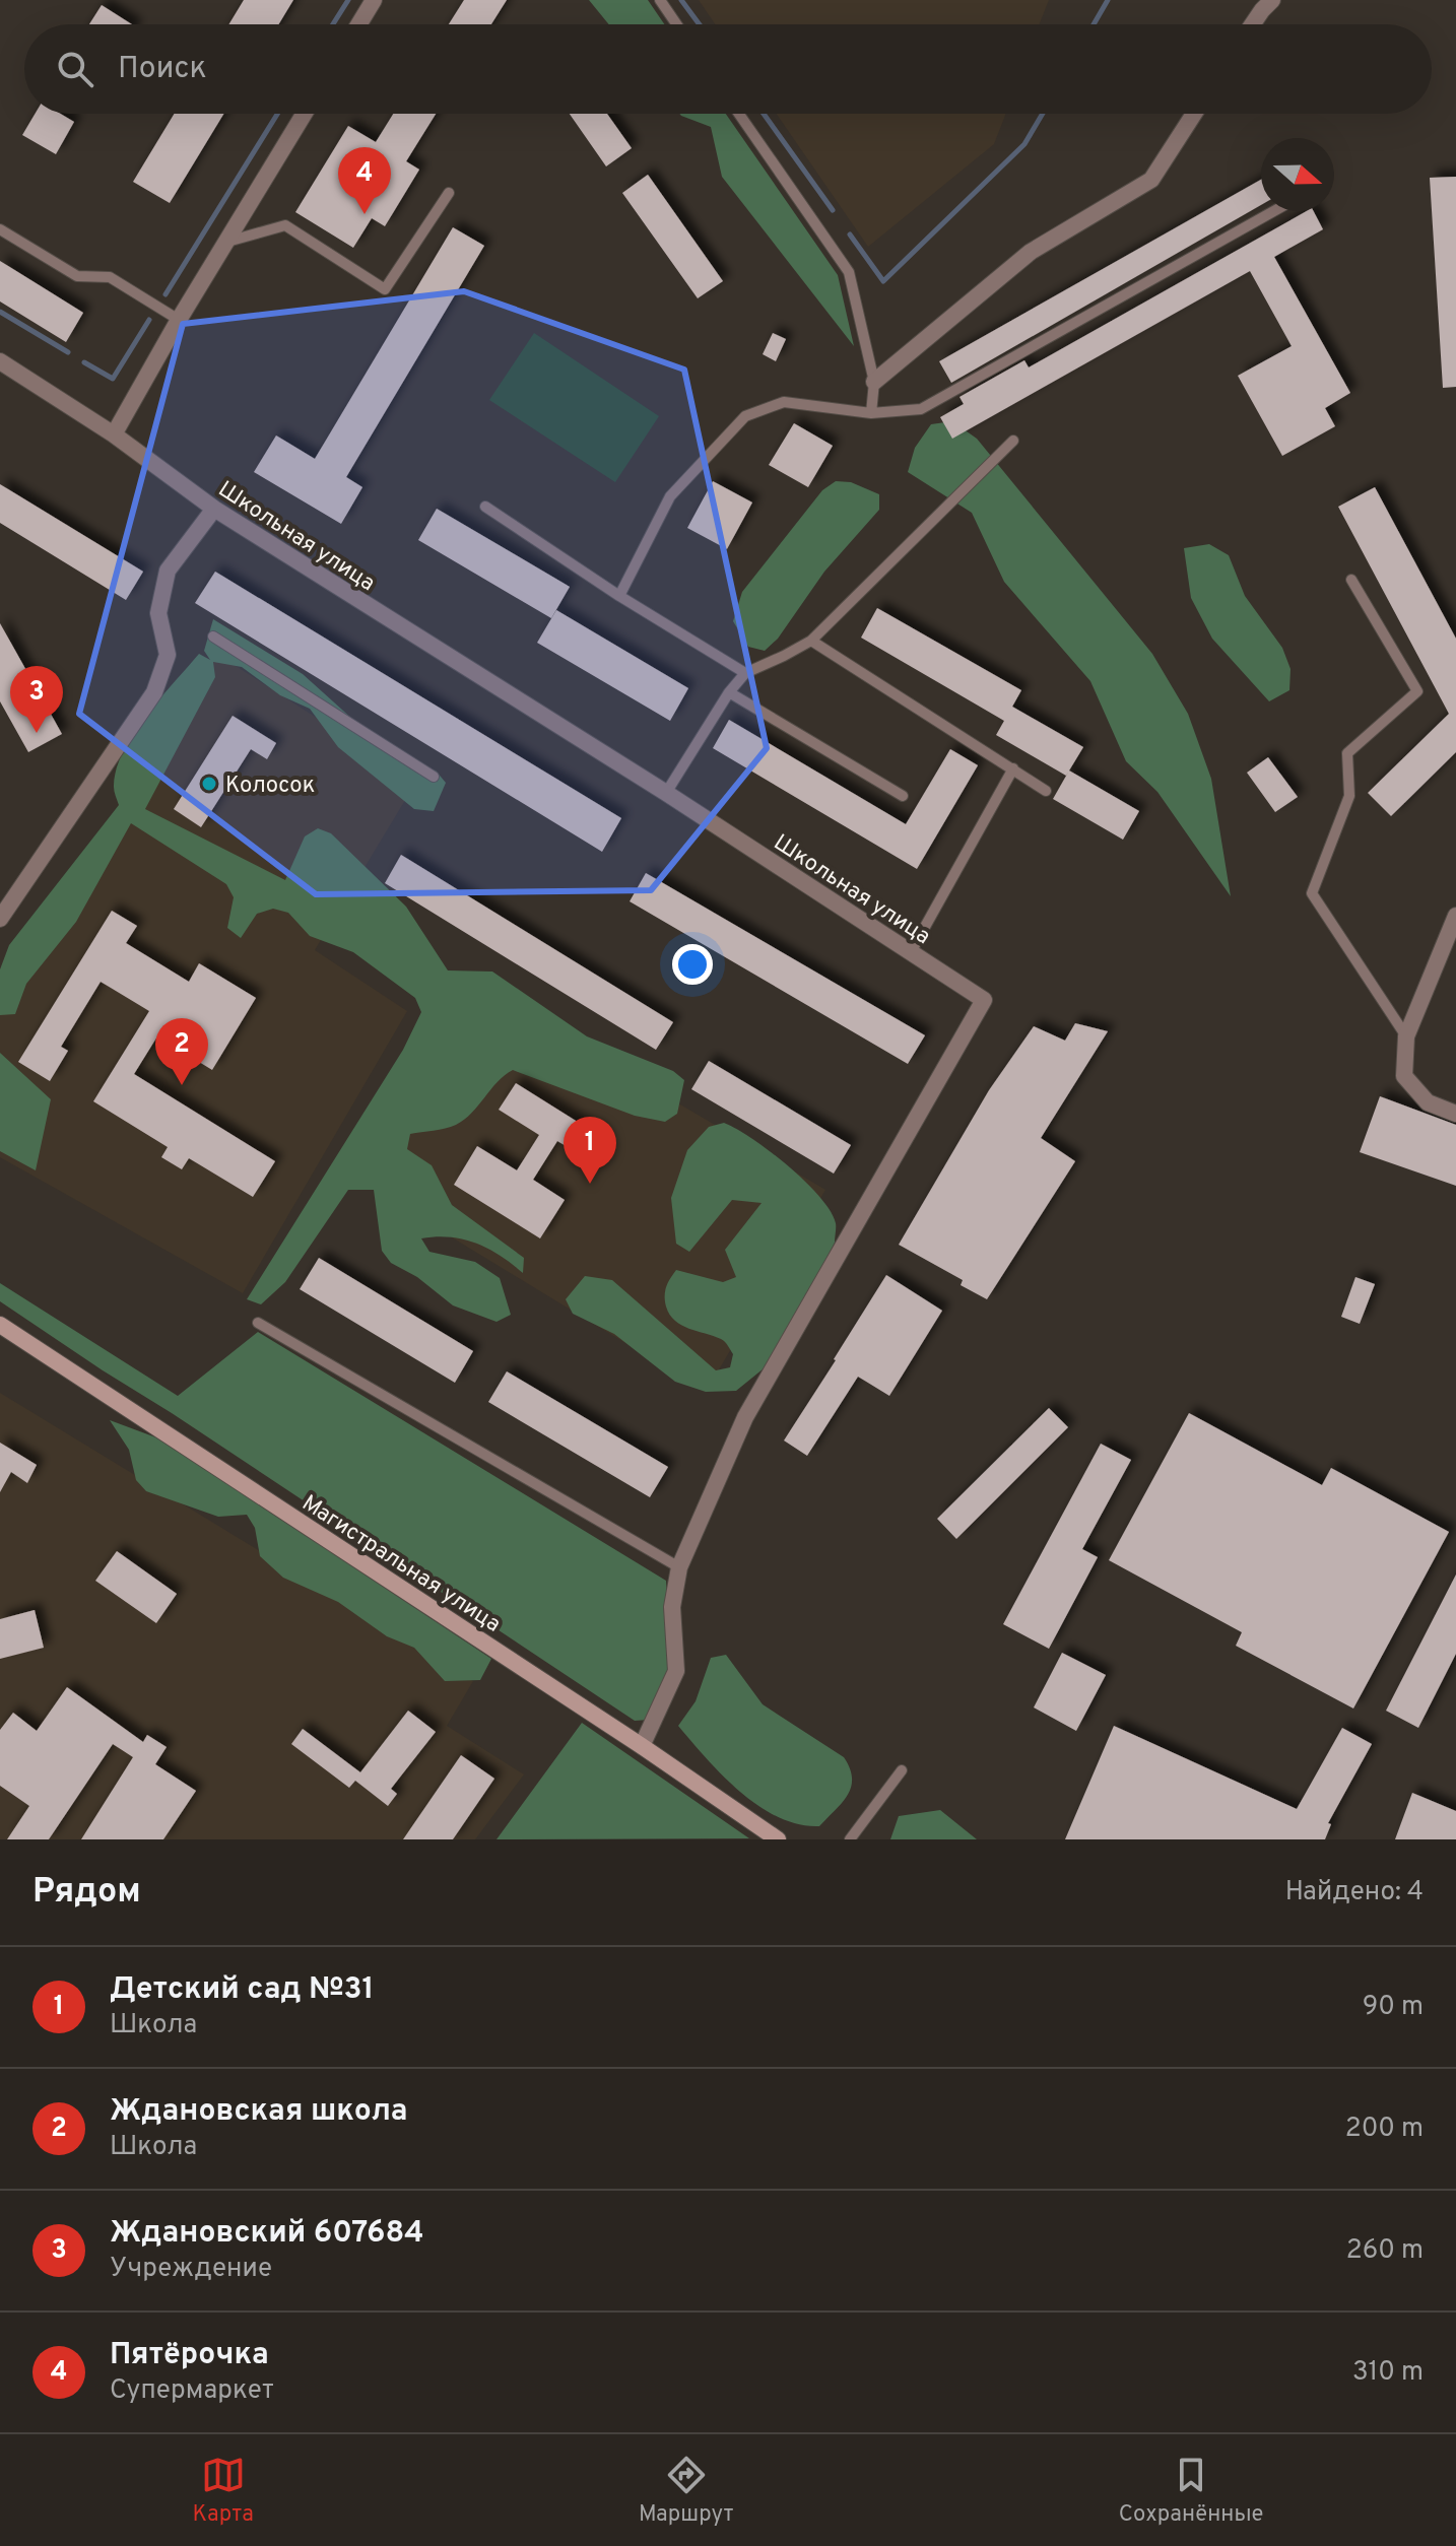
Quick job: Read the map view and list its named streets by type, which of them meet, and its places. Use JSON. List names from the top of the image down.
{
  "streets": {
    "street": ["Школьная улица", "Магистральная улица"]
  },
  "crossings": [
    ["Школьная улица", "Магистральная улица"]
  ],
  "places": ["Колосок"],
  "north": "right",
  "page": {
    "search": "Поиск",
    "pins": [
      "4",
      "3",
      "2",
      "1"
    ],
    "heading": ["Рядом", "Найдено: 4"],
    "list": [
      {
        "mark": "1",
        "name": "Детский сад №31",
        "note": "Школа",
        "value": "90 m"
      },
      {
        "mark": "2",
        "name": "Ждановская школа",
        "note": "Школа",
        "value": "200 m"
      },
      {
        "mark": "3",
        "name": "Ждановский 607684",
        "note": "Учреждение",
        "value": "260 m"
      },
      {
        "mark": "4",
        "name": "Пятёрочка",
        "note": "Супермаркет",
        "value": "310 m"
      }
    ],
    "nav": ["Карта", "Маршрут", "Сохранённые"]
  }
}
